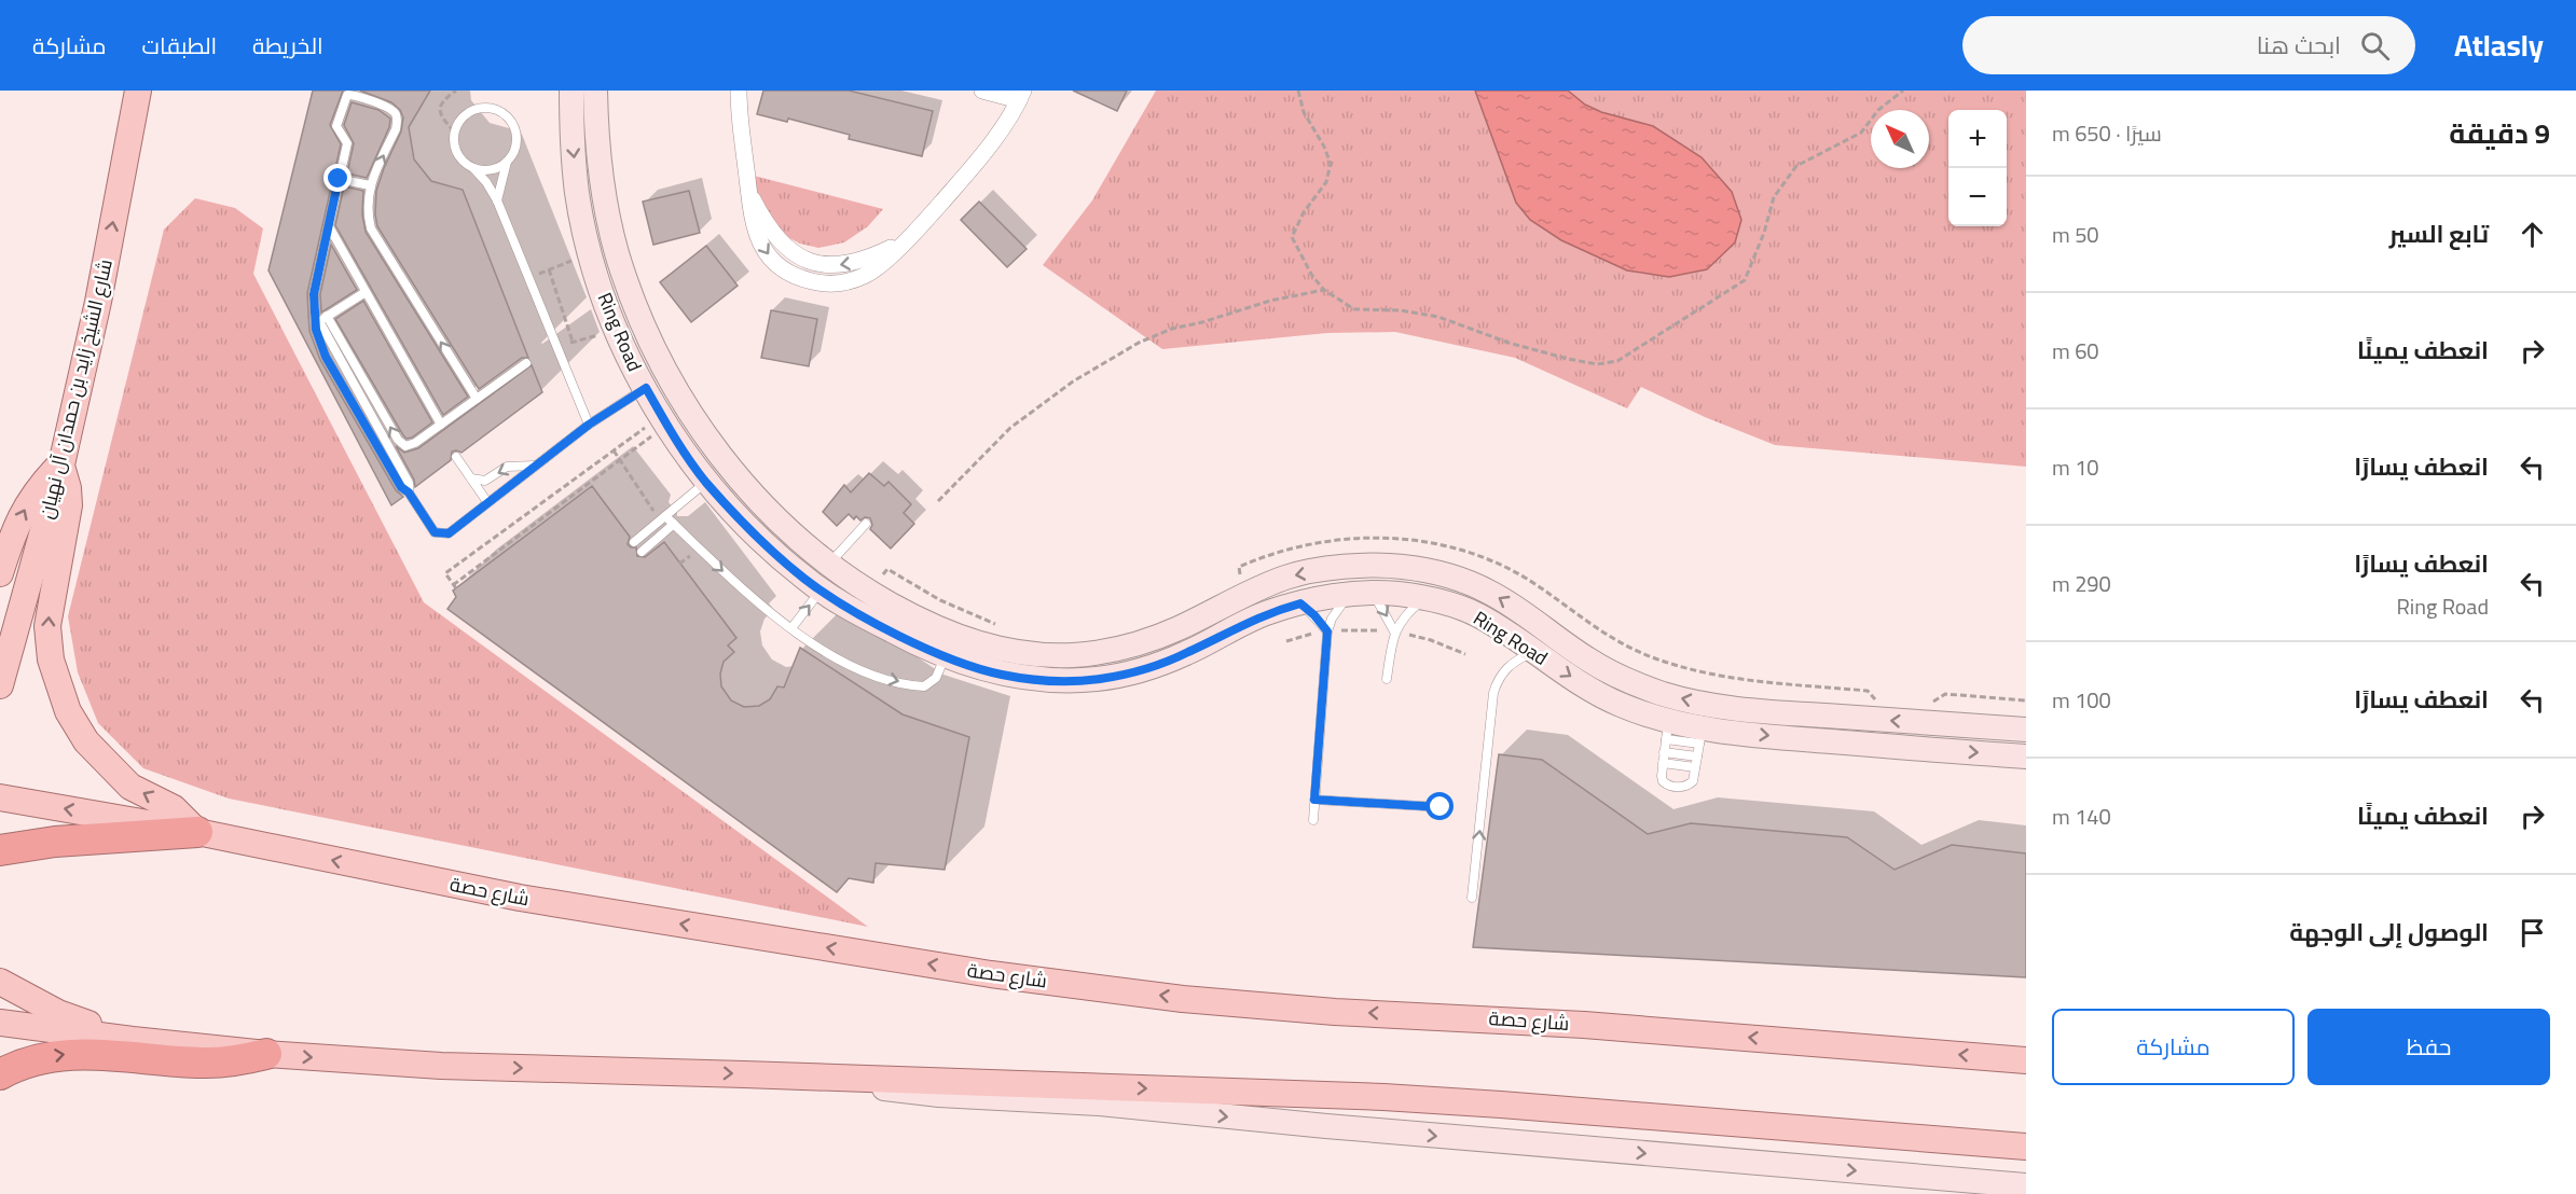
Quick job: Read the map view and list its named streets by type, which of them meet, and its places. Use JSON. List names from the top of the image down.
{
  "streets": {
    "main road": ["شارع الشيخ زايد بن حمدان آل نهيان", "شارع حصة"],
    "street": ["Ring Road"]
  },
  "one_way": ["شارع الشيخ زايد بن حمدان آل نهيان"],
  "north": "top left",
  "page": {
    "header": "Atlasly",
    "search": "ابحث هنا",
    "nav": ["الخريطة", "الطبقات", "مشاركة"],
    "heading": ["9 دقيقة", "سيرًا · 650 m"],
    "map_buttons": ["+", "−"],
    "list": [
      ["تابع السير", "50 m"],
      ["انعطف يمينًا", "60 m"],
      ["انعطف يسارًا", "10 m"],
      ["انعطف يسارًا", "Ring Road", "290 m"],
      ["انعطف يسارًا", "100 m"],
      ["انعطف يمينًا", "140 m"],
      "الوصول إلى الوجهة"
    ],
    "buttons": ["حفظ", "مشاركة"]
  }
}
